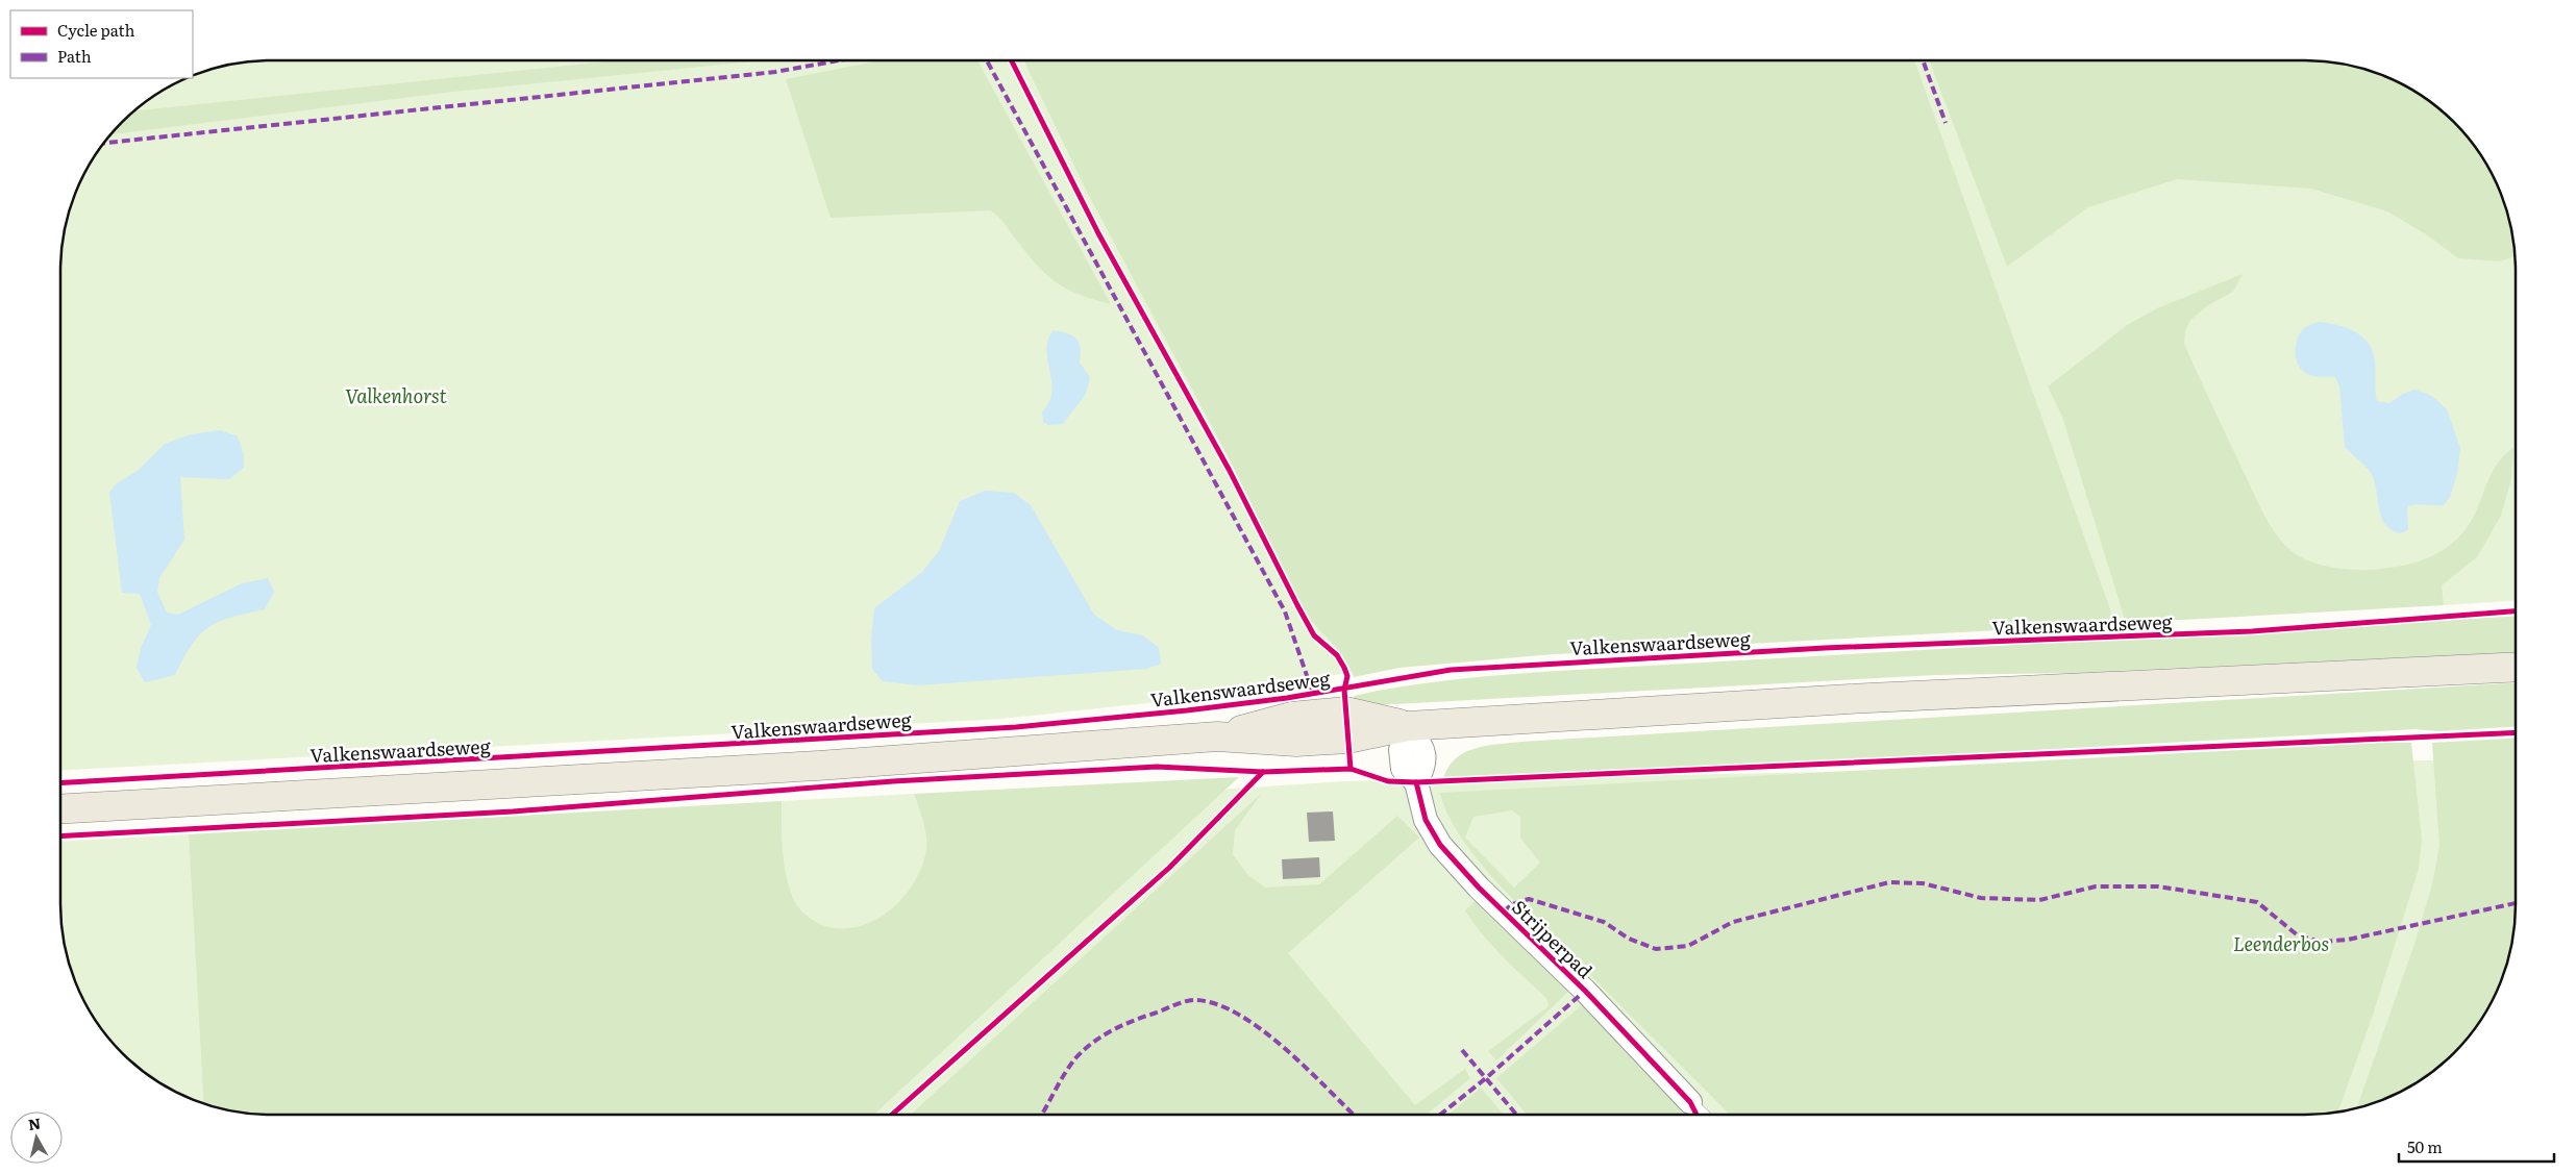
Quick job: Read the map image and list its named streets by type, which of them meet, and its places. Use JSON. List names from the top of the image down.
{
  "streets": {
    "street": ["Strijperpad"],
    "cycle path": ["Valkenswaardseweg"]
  },
  "parks": ["Valkenhorst", "Leenderbos"],
  "legend": ["Cycle path", "Path"],
  "scale_bar": "50 m",
  "north": "top"
}
